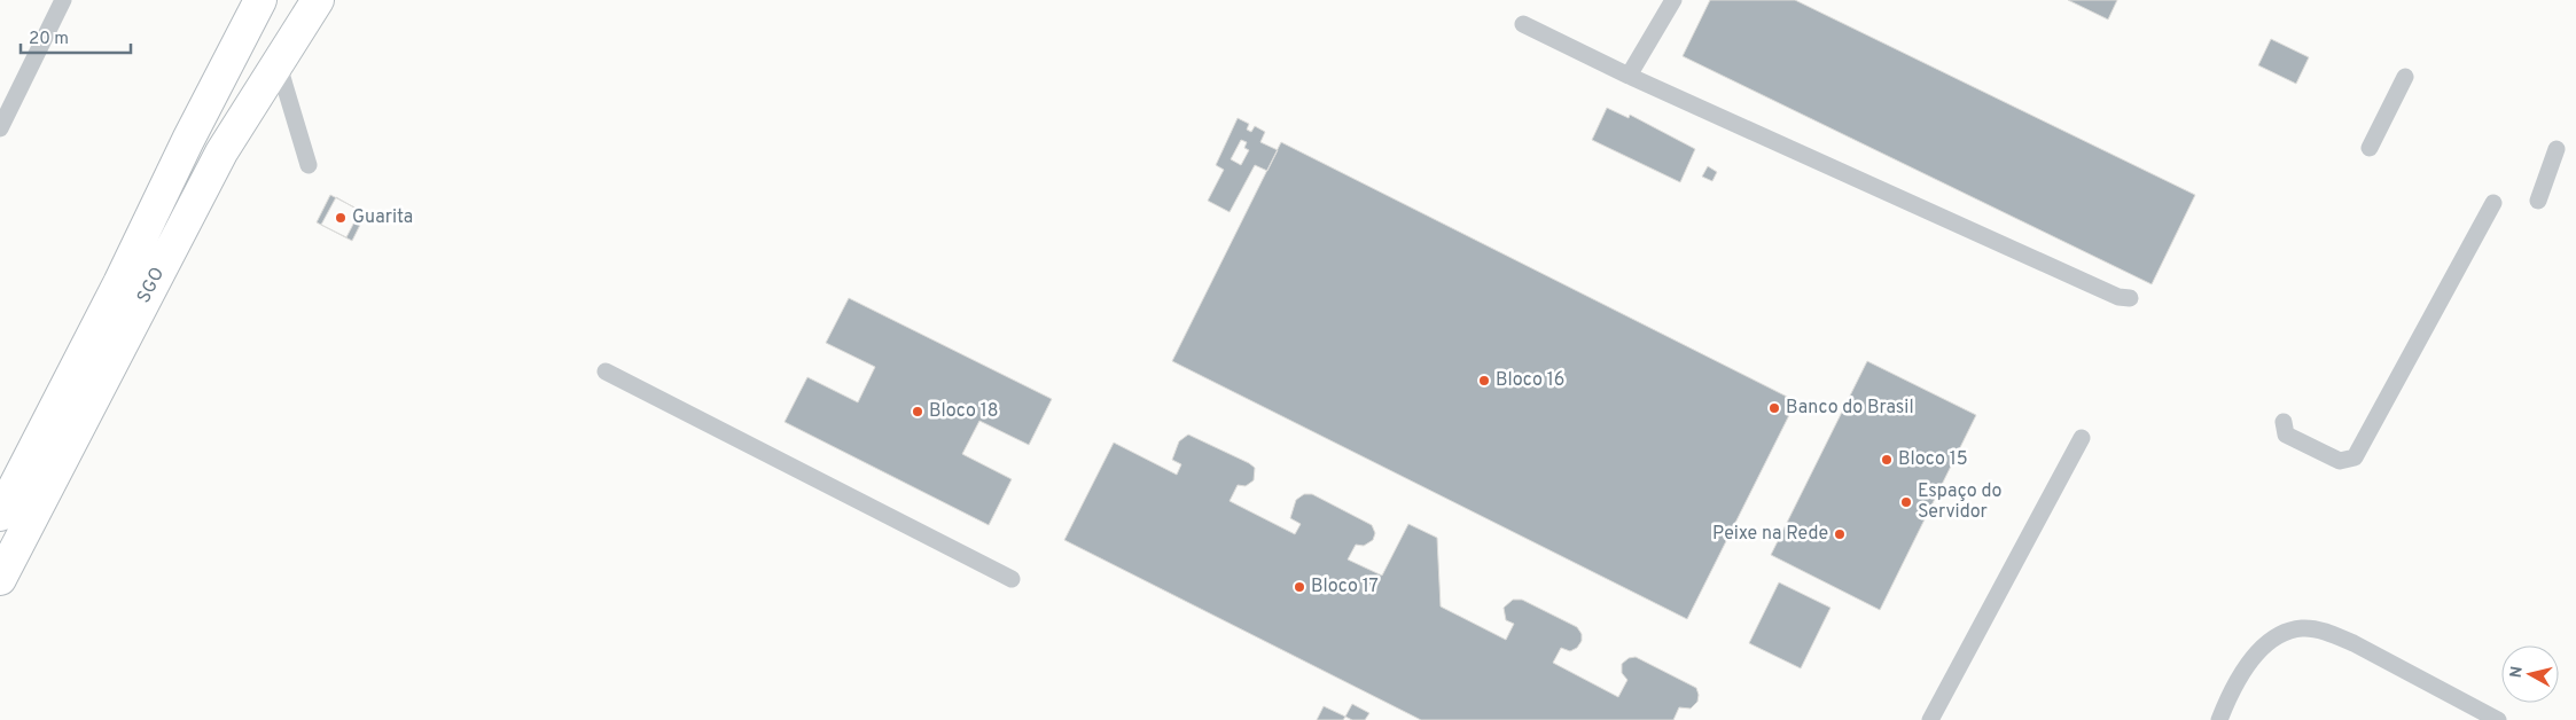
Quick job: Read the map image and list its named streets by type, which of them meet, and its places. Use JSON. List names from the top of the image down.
{
  "streets": {
    "street": ["SGO"]
  },
  "places": [
    "Guarita",
    "Bloco 16",
    "Banco do Brasil",
    "Bloco 18",
    "Bloco 15",
    "Espaço do Servidor",
    "Peixe na Rede",
    "Bloco 17"
  ],
  "scale_bar": "20 m",
  "north": "left"
}
